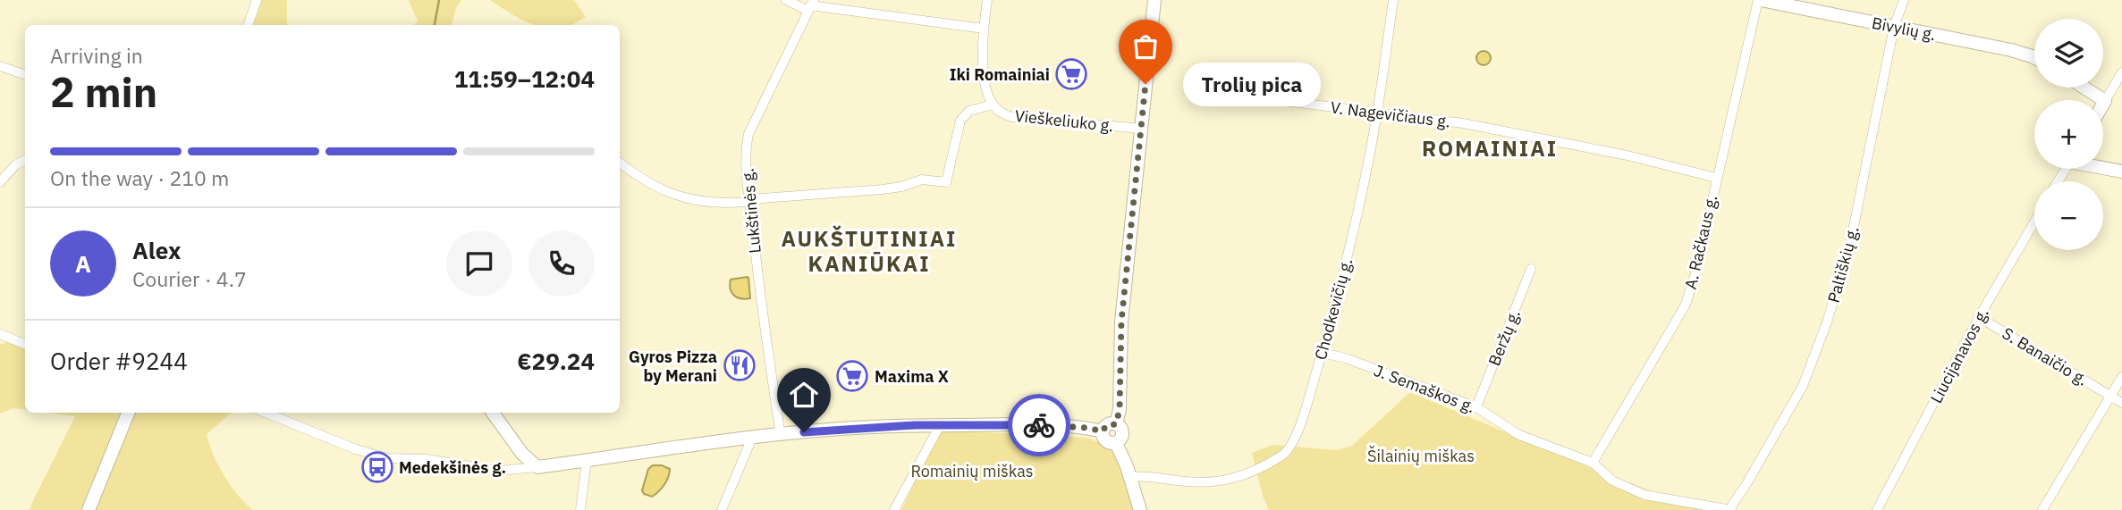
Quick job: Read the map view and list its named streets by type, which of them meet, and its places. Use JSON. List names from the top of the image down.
{
  "streets": {
    "street": [
      "Bivylių g.",
      "V. Nagevičiaus g.",
      "Vieškeliuko g.",
      "Lukštinės g.",
      "A. Račkaus g.",
      "Paltiškių g.",
      "Chodkevičių g.",
      "Beržų g.",
      "Liucijanavos g.",
      "S. Banaičio g.",
      "J. Semaškos g."
    ]
  },
  "crossings": [
    ["Bivylių g.", "A. Račkaus g."],
    ["Bivylių g.", "Paltiškių g."],
    ["V. Nagevičiaus g.", "A. Račkaus g."],
    ["V. Nagevičiaus g.", "Chodkevičių g."],
    ["A. Račkaus g.", "J. Semaškos g."],
    ["Paltiškių g.", "J. Semaškos g."],
    ["Chodkevičių g.", "J. Semaškos g."],
    ["Beržų g.", "J. Semaškos g."],
    ["Liucijanavos g.", "S. Banaičio g."]
  ],
  "districts": ["ROMAINIAI", "AUKŠTUTINIAI KANIŪKAI"],
  "parks": ["Šilainių miškas", "Romainių miškas"],
  "places": {
    "supermarket": ["Iki Romainiai", "Maxima X"],
    "other": ["Trolių pica"],
    "restaurant": ["Gyros Pizza by Merani"],
    "bus stop": ["Medekšinės g."]
  },
  "page": {
    "map_buttons": ["+", "−"],
    "heading": ["2 min", "Arriving in", "11:59–12:04"],
    "panel": [
      "Alex",
      "Courier · 4.7",
      "Order #9244",
      "€29.24"
    ],
    "bubble": "Trolių pica",
    "bar": "On the way · 210 m",
    "round": "A"
  }
}
